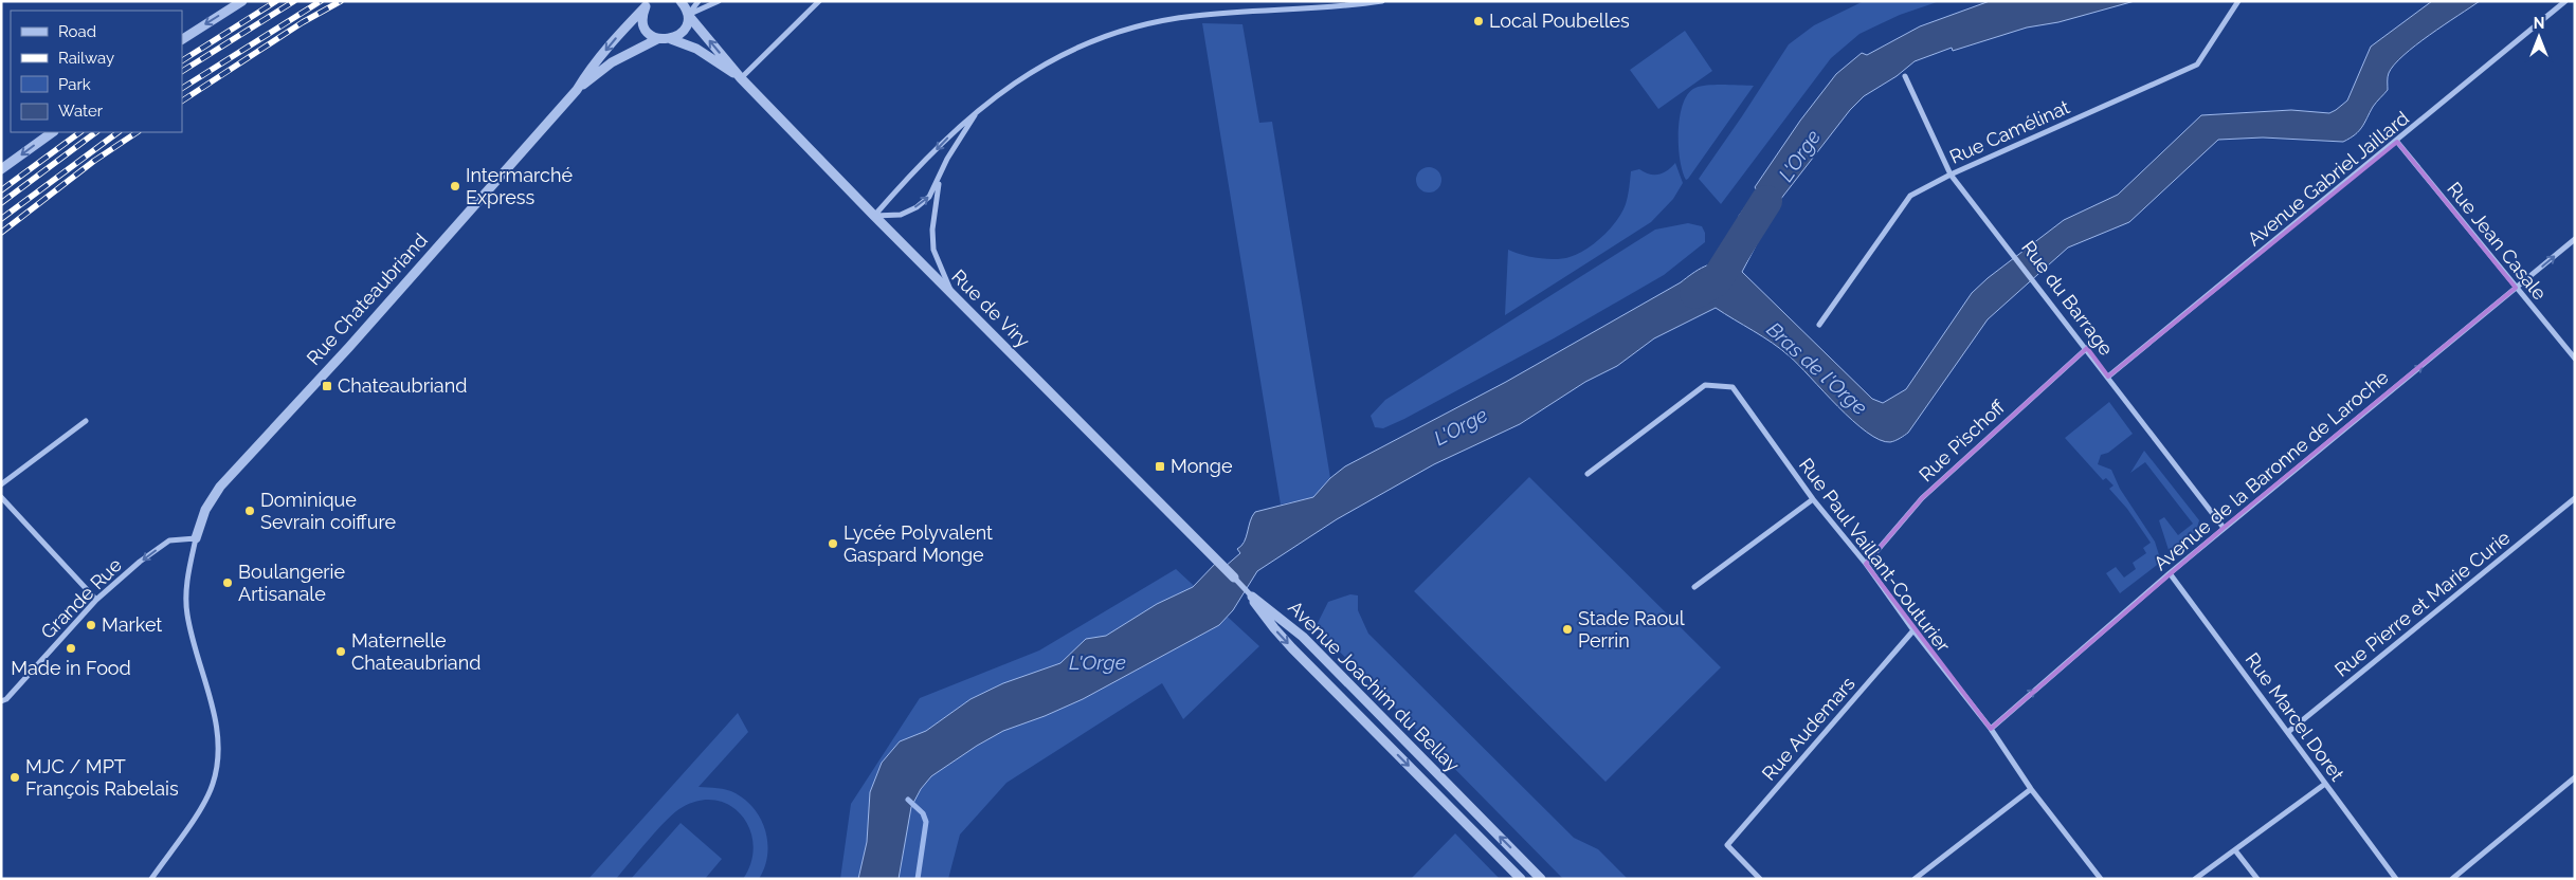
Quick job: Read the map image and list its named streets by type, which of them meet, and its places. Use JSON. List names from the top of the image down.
{
  "streets": {
    "street": [
      "Rue Camélinat",
      "Avenue Gabriel Jaillard",
      "Rue Jean Casale",
      "Rue du Barrage",
      "Rue Chateaubriand",
      "Rue de Viry",
      "Rue Pischoff",
      "Avenue de la Baronne de Laroche",
      "Rue Paul Vaillant-Couturier",
      "Grande Rue",
      "Rue Pierre et Marie Curie",
      "Avenue Joachim du Bellay",
      "Rue Marcel Doret",
      "Rue Audemars"
    ]
  },
  "crossings": [
    ["Rue Camélinat", "Rue du Barrage"],
    ["Avenue Gabriel Jaillard", "Rue Jean Casale"],
    ["Avenue Gabriel Jaillard", "Rue du Barrage"],
    ["Rue Jean Casale", "Avenue de la Baronne de Laroche"],
    ["Rue du Barrage", "Rue Pischoff"],
    ["Rue du Barrage", "Avenue de la Baronne de Laroche"],
    ["Rue Chateaubriand", "Rue de Viry"],
    ["Rue Chateaubriand", "Grande Rue"],
    ["Rue Pischoff", "Rue Paul Vaillant-Couturier"],
    ["Avenue de la Baronne de Laroche", "Rue Paul Vaillant-Couturier"],
    ["Avenue de la Baronne de Laroche", "Rue Marcel Doret"],
    ["Rue Paul Vaillant-Couturier", "Rue Audemars"],
    ["Rue Pierre et Marie Curie", "Rue Marcel Doret"]
  ],
  "one_way": ["Avenue de la Baronne de Laroche", "Grande Rue"],
  "water": ["L'Orge", "Bras de l'Orge"],
  "places": {
    "other": [
      "Local Poubelles",
      "Intermarché Express",
      "Dominique Sevrain coiffure",
      "Lycée Polyvalent Gaspard Monge",
      "Boulangerie Artisanale",
      "Market",
      "Stade Raoul Perrin",
      "Made in Food",
      "Maternelle Chateaubriand",
      "MJC / MPT François Rabelais"
    ],
    "transit": ["Chateaubriand", "Monge"]
  },
  "legend": [
    "Road",
    "Railway",
    "Park",
    "Water"
  ],
  "north": "top"
}
